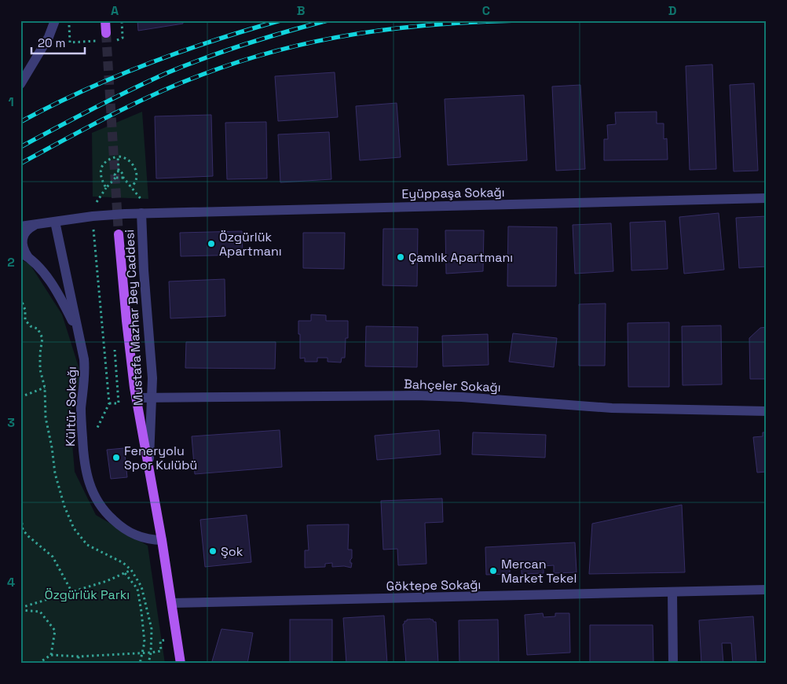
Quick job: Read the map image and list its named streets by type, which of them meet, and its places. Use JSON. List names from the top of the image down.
{
  "streets": {
    "main road": ["Mustafa Mazhar Bey Caddesi"],
    "street": [
      "Eyüppaşa Sokağı",
      "Bahçeler Sokağı",
      "Kültür Sokağı",
      "Göktepe Sokağı"
    ]
  },
  "crossings": [
    ["Eyüppaşa Sokağı", "Mustafa Mazhar Bey Caddesi"],
    ["Eyüppaşa Sokağı", "Kültür Sokağı"],
    ["Mustafa Mazhar Bey Caddesi", "Bahçeler Sokağı"],
    ["Mustafa Mazhar Bey Caddesi", "Kültür Sokağı"],
    ["Mustafa Mazhar Bey Caddesi", "Göktepe Sokağı"]
  ],
  "parks": ["Özgürlük Parkı"],
  "places": [
    "Özgürlük Apartmanı",
    "Çamlık Apartmanı",
    "Feneryolu Spor Kulübü",
    "Şok",
    "Mercan Market Tekel"
  ],
  "scale_bar": "20 m",
  "grid": {
    "columns": [
      "A",
      "B",
      "C",
      "D"
    ],
    "rows": [
      "1",
      "2",
      "3",
      "4"
    ]
  }
}
